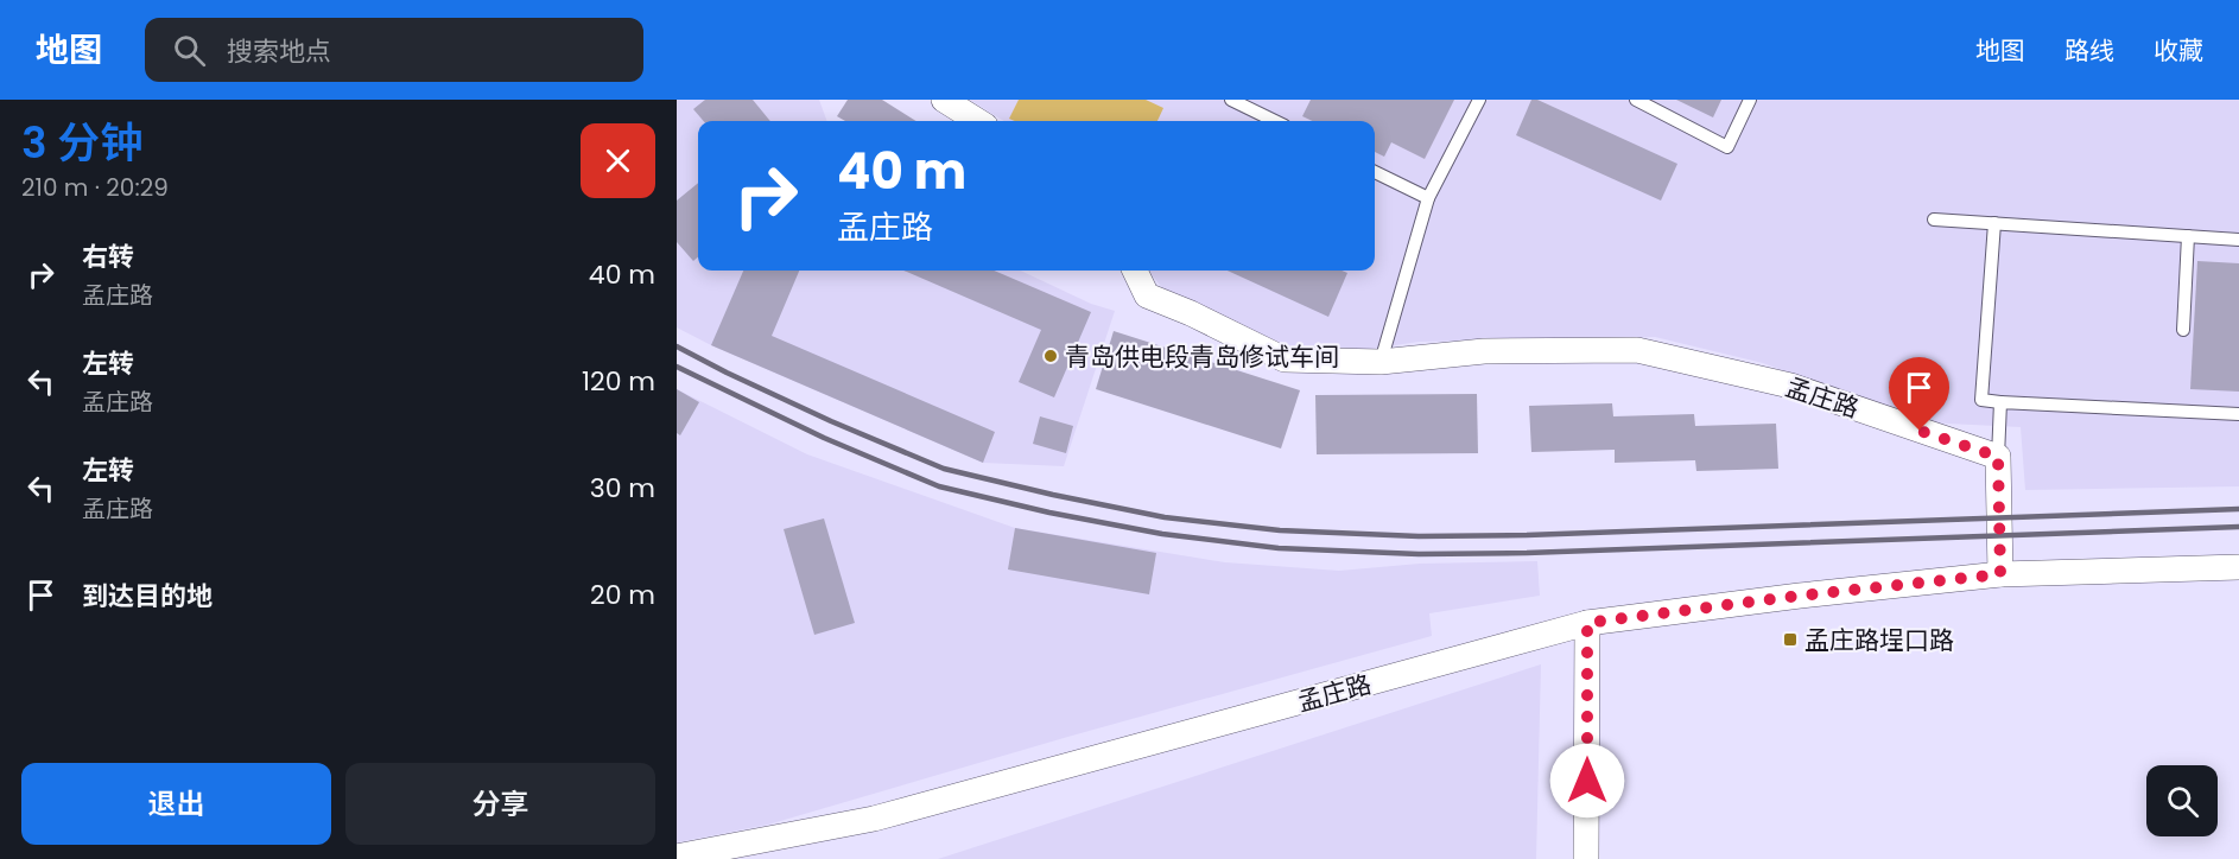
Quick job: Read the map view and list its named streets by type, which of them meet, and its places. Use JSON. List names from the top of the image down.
{
  "streets": {
    "street": ["孟庄路"]
  },
  "places": {
    "other": ["青岛供电段青岛修试车间"],
    "transit": ["孟庄路埕口路"]
  },
  "page": {
    "header": "地图",
    "search": "搜索地点",
    "nav": ["地图", "路线", "收藏"],
    "heading": ["3 分钟", "210 m · 20:29"],
    "turn": ["40 m", "孟庄路"],
    "list": [
      {
        "name": "右转",
        "note": "孟庄路",
        "value": "40 m"
      },
      {
        "name": "左转",
        "note": "孟庄路",
        "value": "120 m"
      },
      {
        "name": "左转",
        "note": "孟庄路",
        "value": "30 m"
      },
      {
        "name": "到达目的地",
        "value": "20 m"
      }
    ],
    "buttons": ["退出", "分享"]
  }
}
